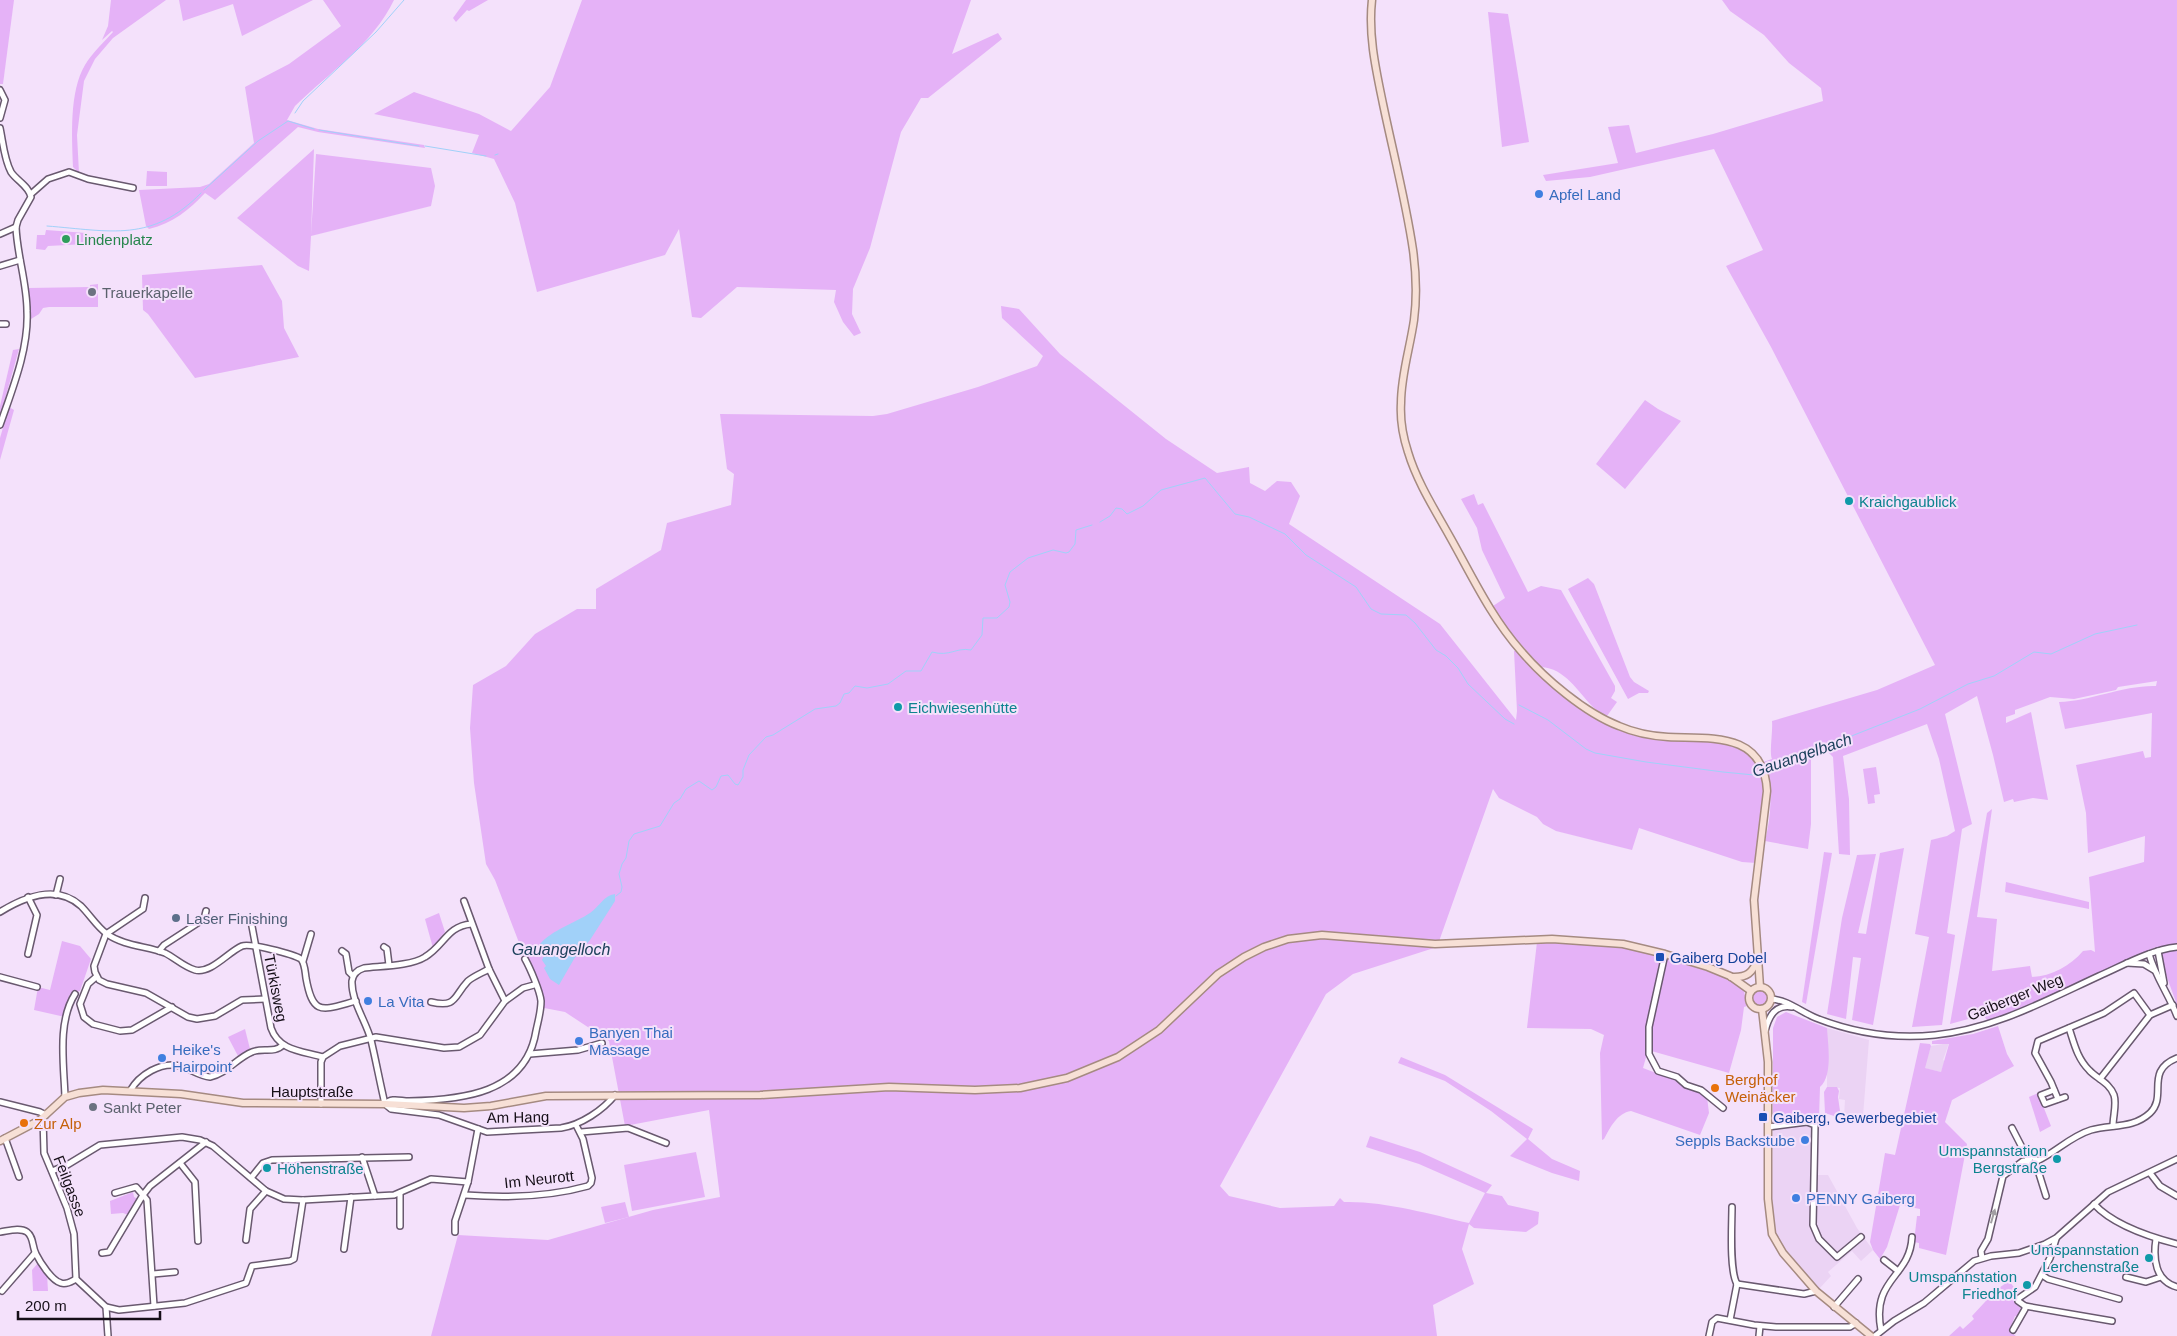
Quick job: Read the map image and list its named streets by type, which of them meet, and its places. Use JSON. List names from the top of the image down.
{
  "streets": {
    "main road": ["Hauptstraße"],
    "street": [
      "Türkisweg",
      "Gaiberger Weg",
      "Am Hang",
      "Im Neurott",
      "Feilgasse"
    ]
  },
  "crossings": [
    ["Gaiberger Weg", "Hauptstraße"],
    ["Hauptstraße", "Am Hang"],
    ["Am Hang", "Im Neurott"]
  ],
  "water": ["Gauangelbach", "Gauangelloch"],
  "places": {
    "other": [
      "Apfel Land",
      "Lindenplatz",
      "Trauerkapelle",
      "Kraichgaublick",
      "Eichwiesenhütte",
      "Laser Finishing",
      "La Vita",
      "Banyen Thai Massage",
      "Heike's Hairpoint",
      "Berghof Weinäcker",
      "Sankt Peter",
      "Zur Alp",
      "Seppls Backstube",
      "Umspannstation Bergstraße",
      "Höhenstraße",
      "PENNY Gaiberg",
      "Umspannstation Lerchenstraße",
      "Umspannstation Friedhof"
    ],
    "transit": ["Gaiberg Dobel", "Gaiberg, Gewerbegebiet"]
  },
  "scale_bar": "200 m"
}
